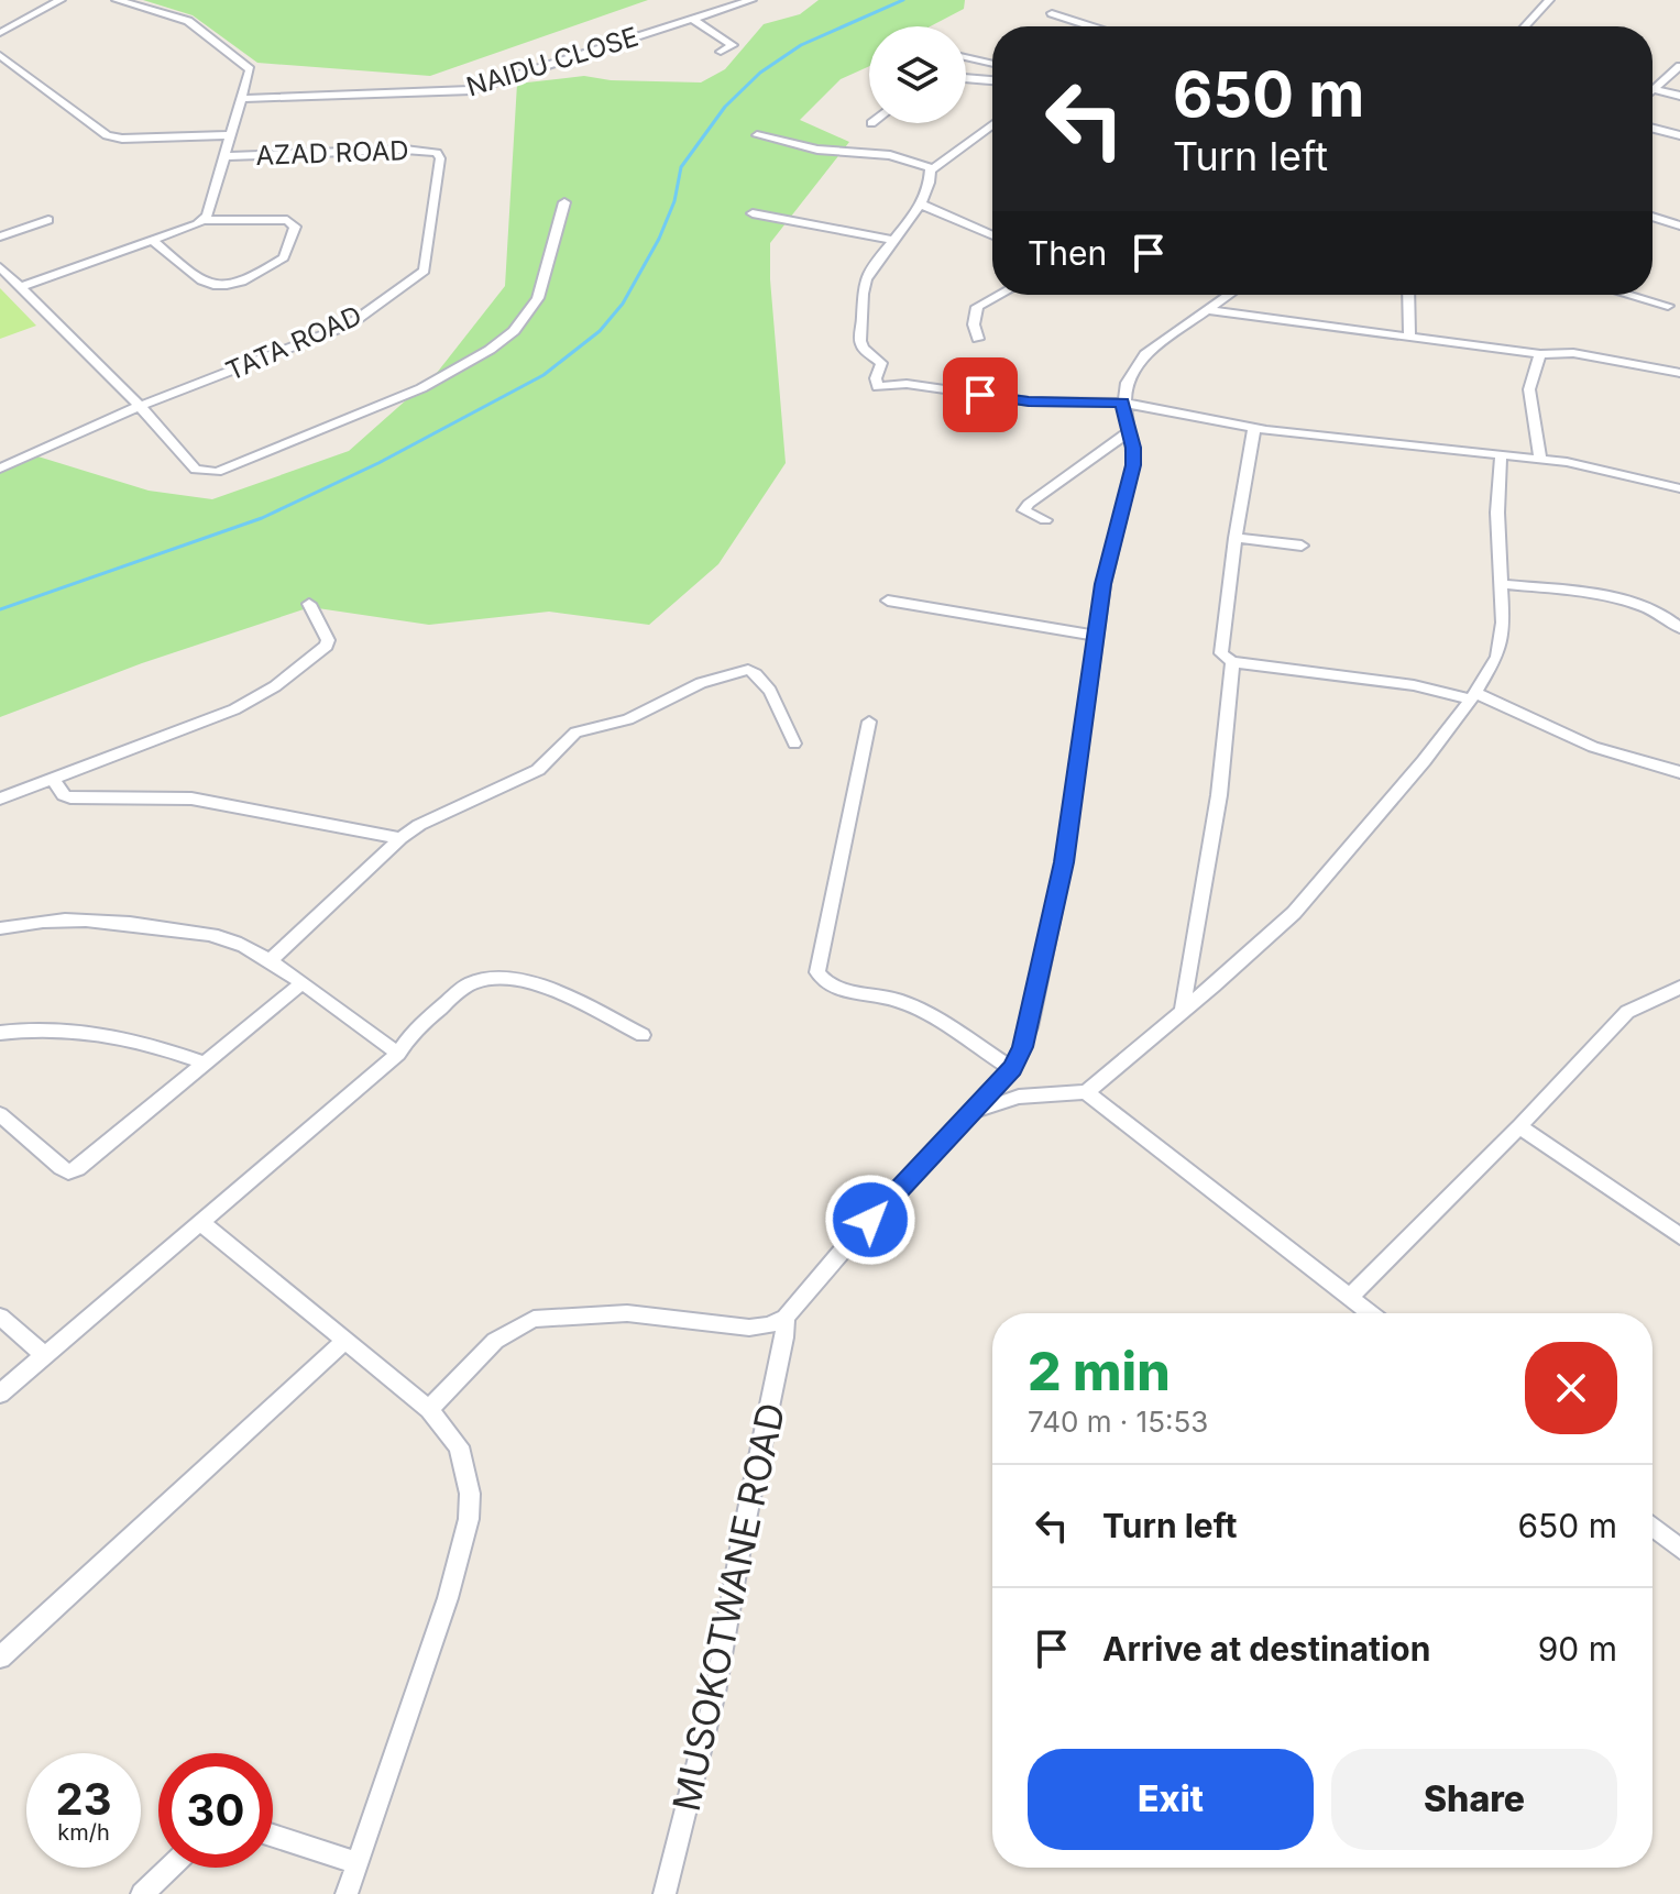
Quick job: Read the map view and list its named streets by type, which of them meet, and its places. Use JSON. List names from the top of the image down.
{
  "streets": {
    "street": [
      "NAIDU CLOSE",
      "AZAD ROAD",
      "TATA ROAD",
      "MUSOKOTWANE ROAD"
    ]
  },
  "crossings": [
    ["AZAD ROAD", "TATA ROAD"]
  ],
  "page": {
    "turn": ["650 m", "Turn left"],
    "then": "Then",
    "heading": ["2 min", "740 m · 15:53"],
    "list": [
      {
        "name": "Turn left",
        "value": "650 m"
      },
      {
        "name": "Arrive at destination",
        "value": "90 m"
      }
    ],
    "buttons": ["Exit", "Share"],
    "speed": "23 km/h",
    "limit": "30"
  }
}
